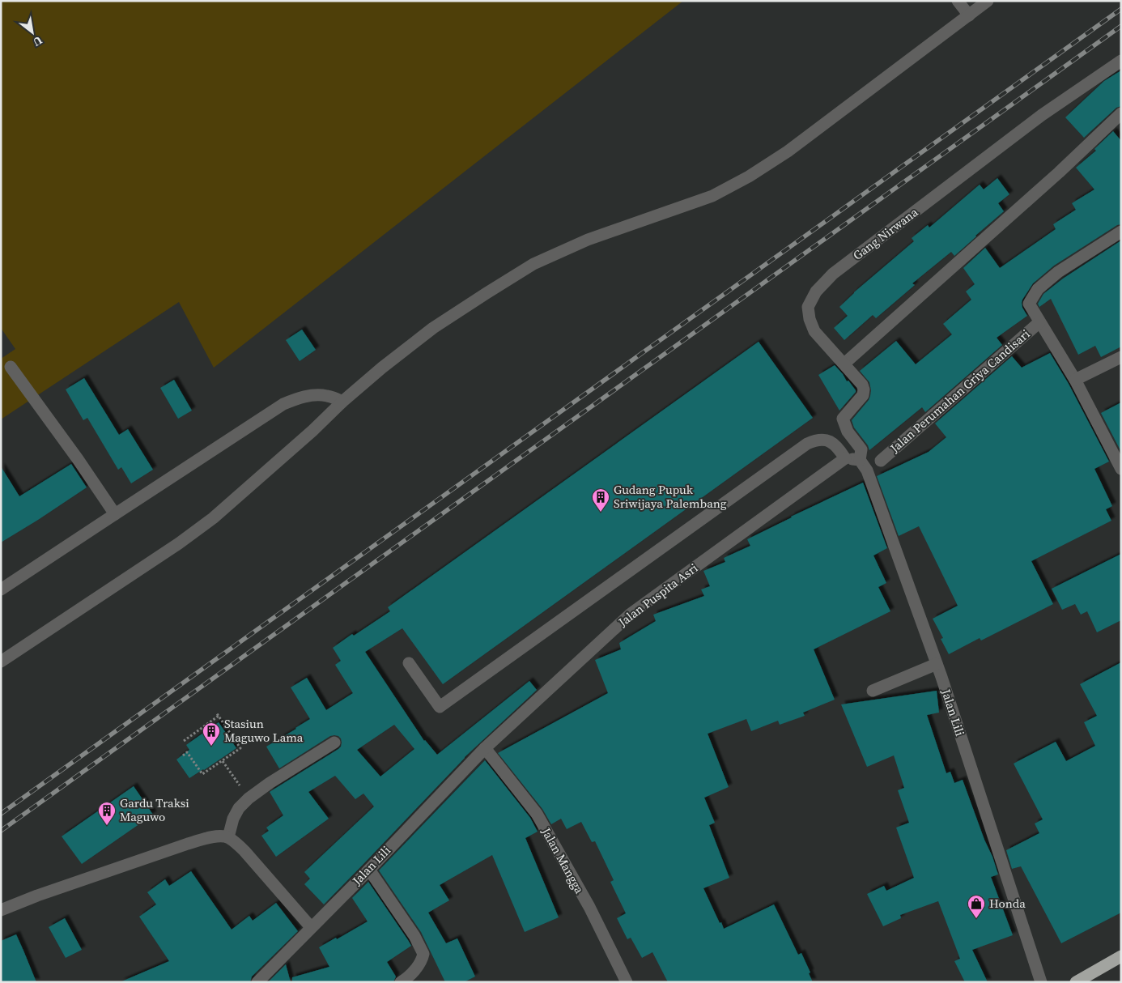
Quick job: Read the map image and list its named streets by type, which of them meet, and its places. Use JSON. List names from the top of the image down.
{
  "streets": {
    "street": [
      "Gang Nirwana",
      "Jalan Perumahan Griya Candisari",
      "Jalan Puspita Asri",
      "Jalan Lili",
      "Jalan Mangga"
    ]
  },
  "crossings": [
    ["Gang Nirwana", "Jalan Lili"],
    ["Jalan Puspita Asri", "Jalan Lili"],
    ["Jalan Puspita Asri", "Jalan Mangga"],
    ["Jalan Lili", "Jalan Mangga"]
  ],
  "places": {
    "building": ["Gudang Pupuk Sriwijaya Palembang", "Stasiun Maguwo Lama", "Gardu Traksi Maguwo"],
    "shop": ["Honda"]
  },
  "north": "bottom right"
}
